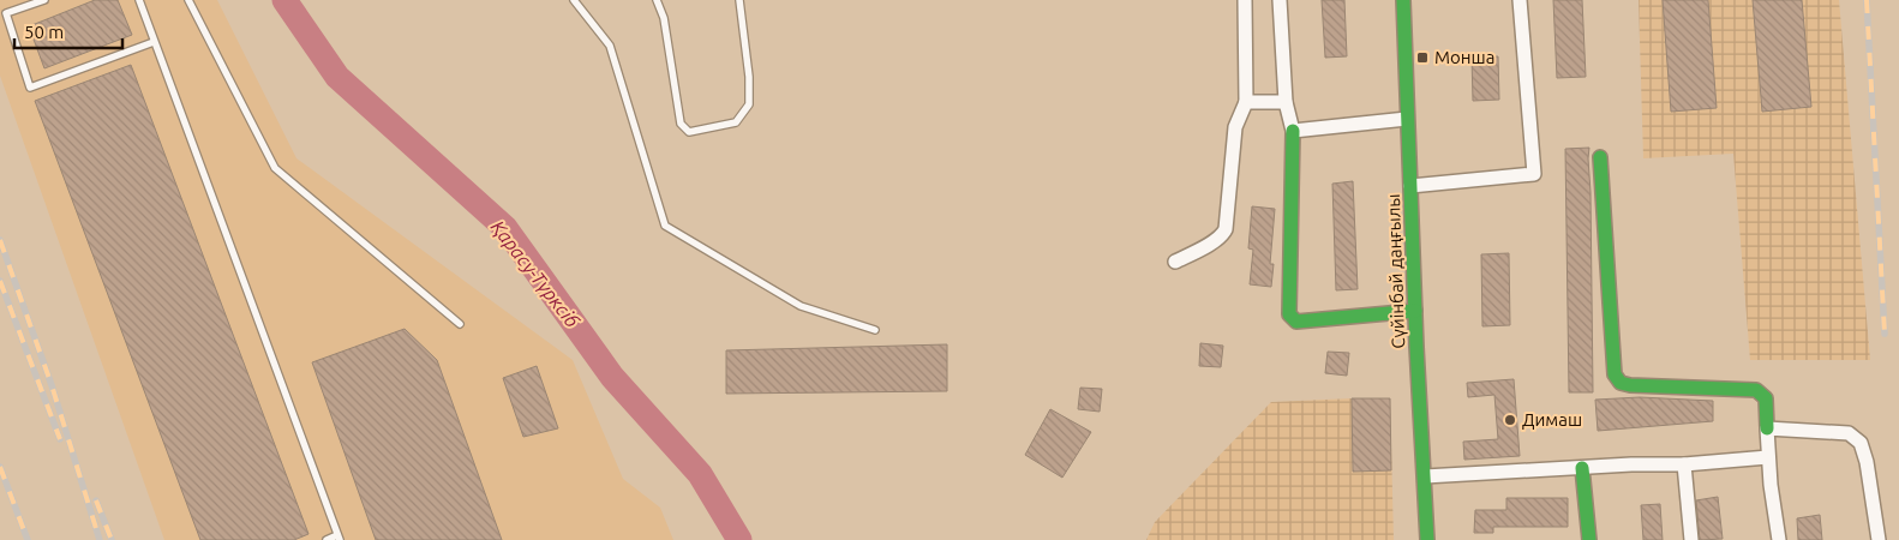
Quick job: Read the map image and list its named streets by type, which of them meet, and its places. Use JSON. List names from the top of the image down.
{
  "streets": {
    "street": ["Сүйінбай даңғылы"]
  },
  "water": ["Қарасу-Түрксіб"],
  "places": {
    "transit": ["Монша"],
    "other": ["Димаш"]
  },
  "scale_bar": "50 m"
}
